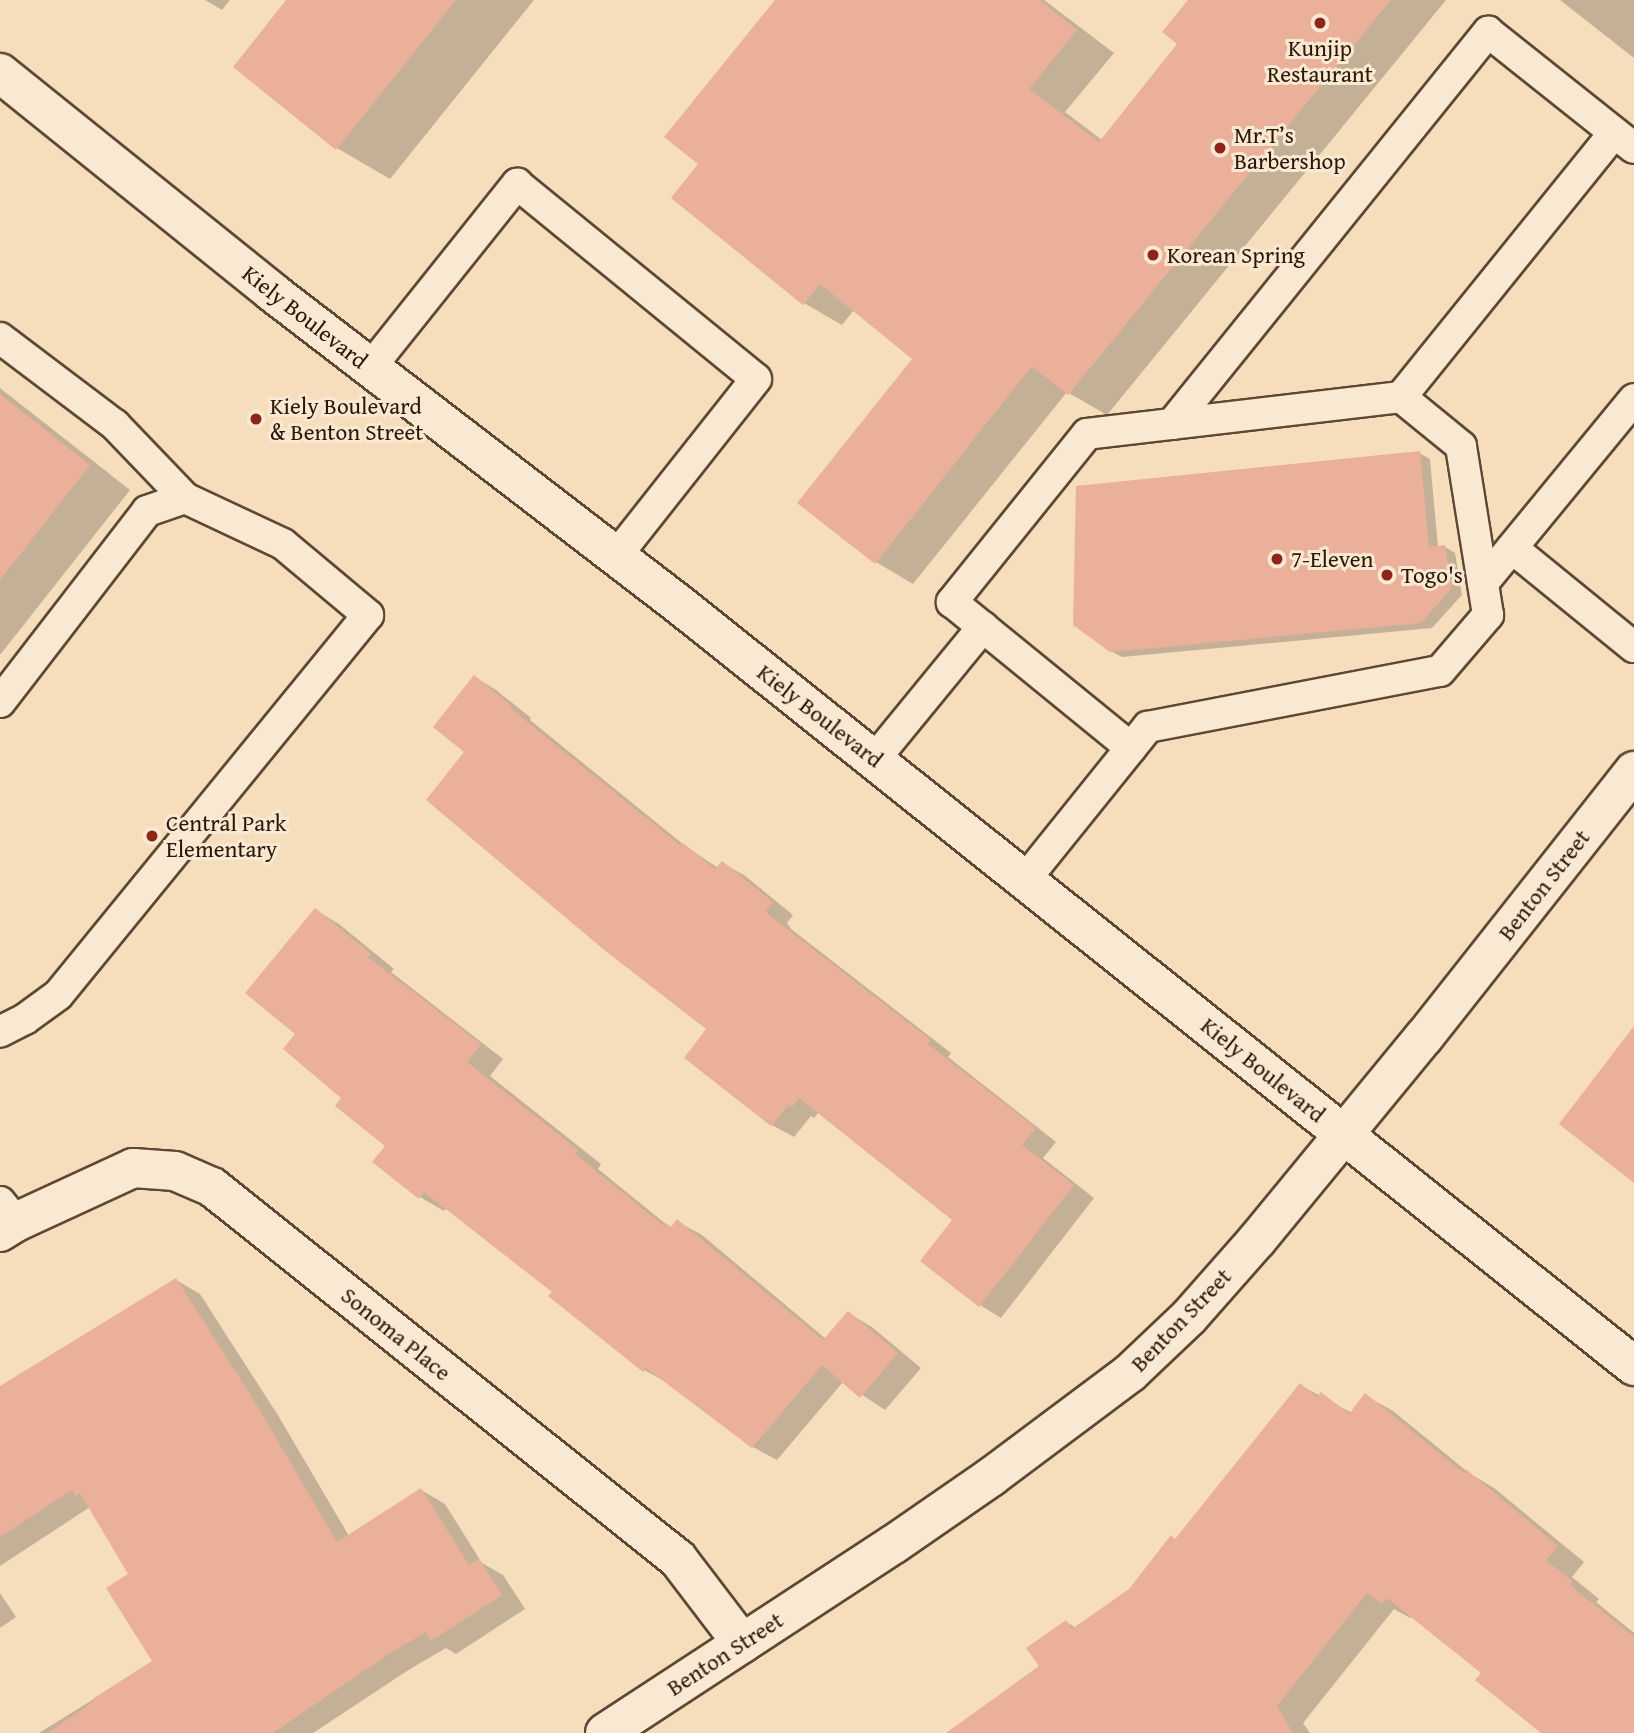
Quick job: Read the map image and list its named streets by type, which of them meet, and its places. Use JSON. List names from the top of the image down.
{
  "streets": {
    "main road": ["Kiely Boulevard", "Benton Street", "Sonoma Place"]
  },
  "crossings": [
    ["Kiely Boulevard", "Benton Street"],
    ["Benton Street", "Sonoma Place"]
  ],
  "places": [
    "Kunjip Restaurant",
    "Mr.T’s Barbershop",
    "Korean Spring",
    "Kiely Boulevard & Benton Street",
    "7-Eleven",
    "Togo's",
    "Central Park Elementary"
  ]
}
